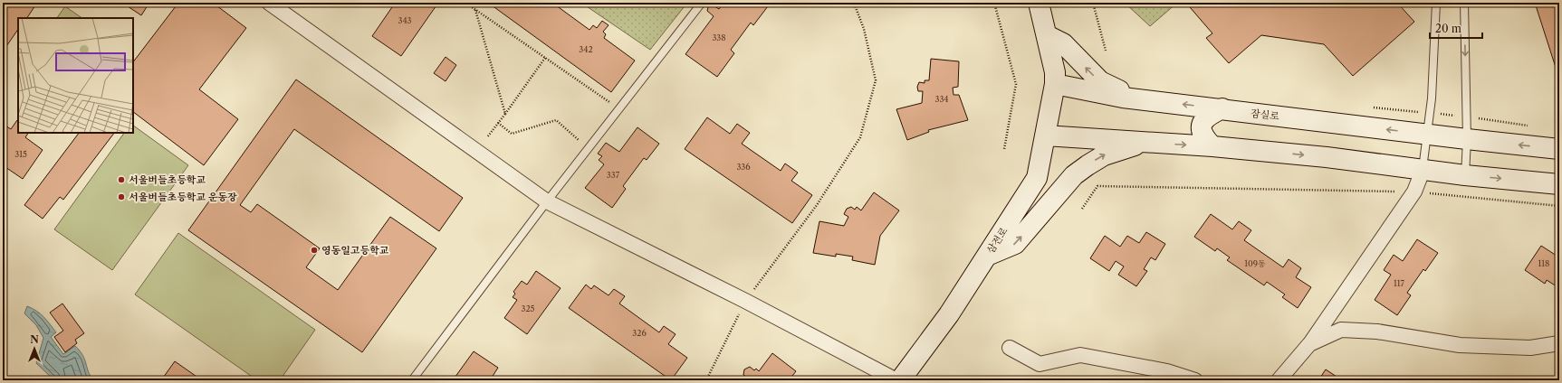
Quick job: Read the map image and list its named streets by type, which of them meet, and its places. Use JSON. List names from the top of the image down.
{
  "streets": {
    "street": ["잠실로", "삼전로"]
  },
  "crossings": [
    ["잠실로", "삼전로"]
  ],
  "places": ["서울버들초등학교", "서울버들초등학교 운동장", "영동일고등학교"],
  "house_numbers": [
    "343",
    "338",
    "342",
    "334",
    "315",
    "336",
    "337",
    "109동",
    "118",
    "117",
    "325",
    "326"
  ],
  "scale_bar": "20 m",
  "north": "top"
}
